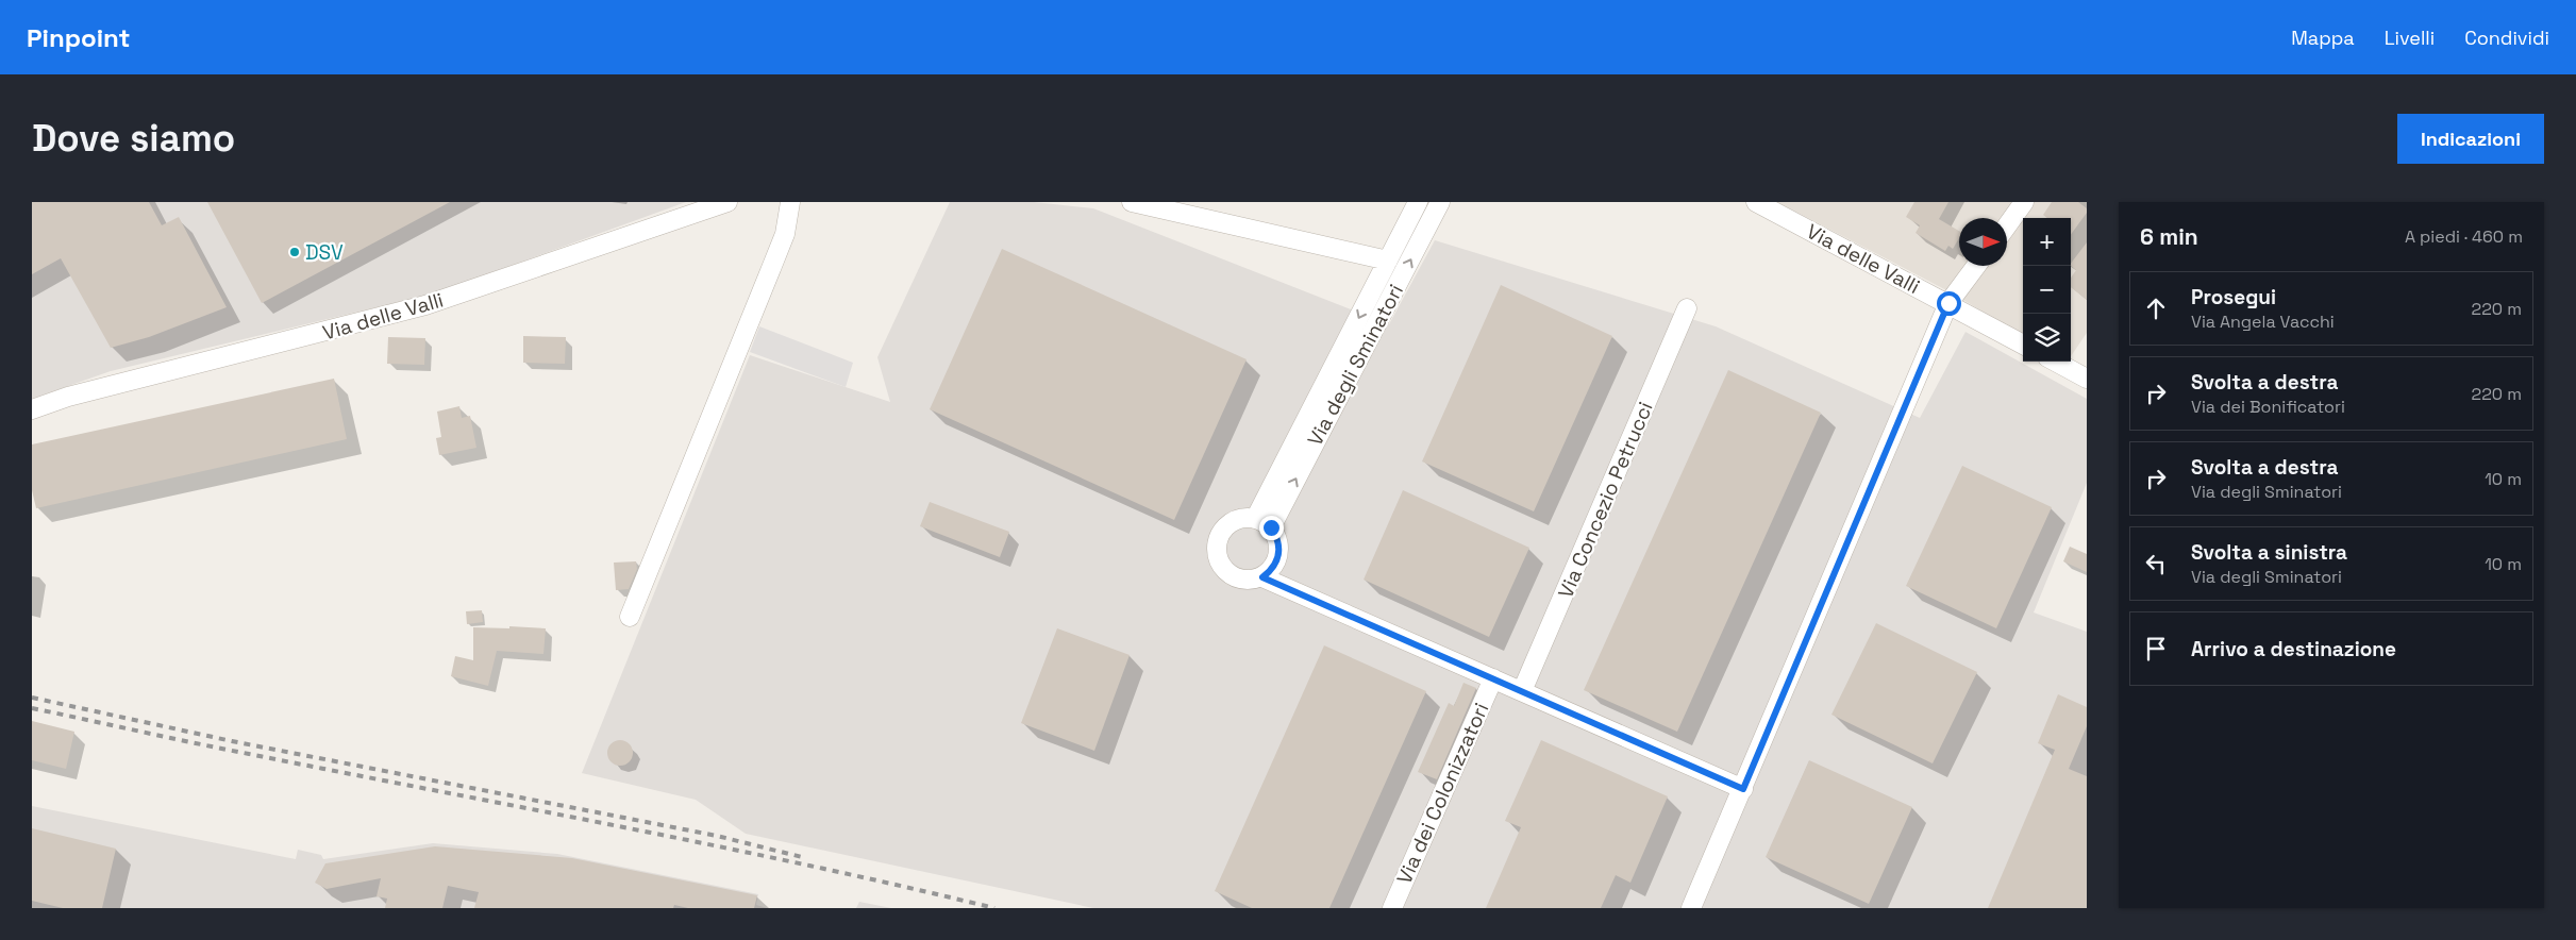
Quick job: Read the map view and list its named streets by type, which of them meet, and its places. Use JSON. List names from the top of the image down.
{
  "streets": {
    "street": [
      "Via delle Valli",
      "Via degli Sminatori",
      "Via Concezio Petrucci",
      "Via dei Colonizzatori"
    ]
  },
  "places": ["DSV"],
  "north": "right",
  "page": {
    "header": "Pinpoint",
    "nav": ["Mappa", "Livelli", "Condividi"],
    "buttons": "Indicazioni",
    "title": "Dove siamo",
    "heading": ["6 min", "A piedi · 460 m"],
    "map_buttons": ["+", "−"],
    "list": [
      ["Prosegui", "Via Angela Vacchi", "220 m"],
      ["Svolta a destra", "Via dei Bonificatori", "220 m"],
      ["Svolta a destra", "Via degli Sminatori", "10 m"],
      ["Svolta a sinistra", "Via degli Sminatori", "10 m"],
      "Arrivo a destinazione"
    ]
  }
}
